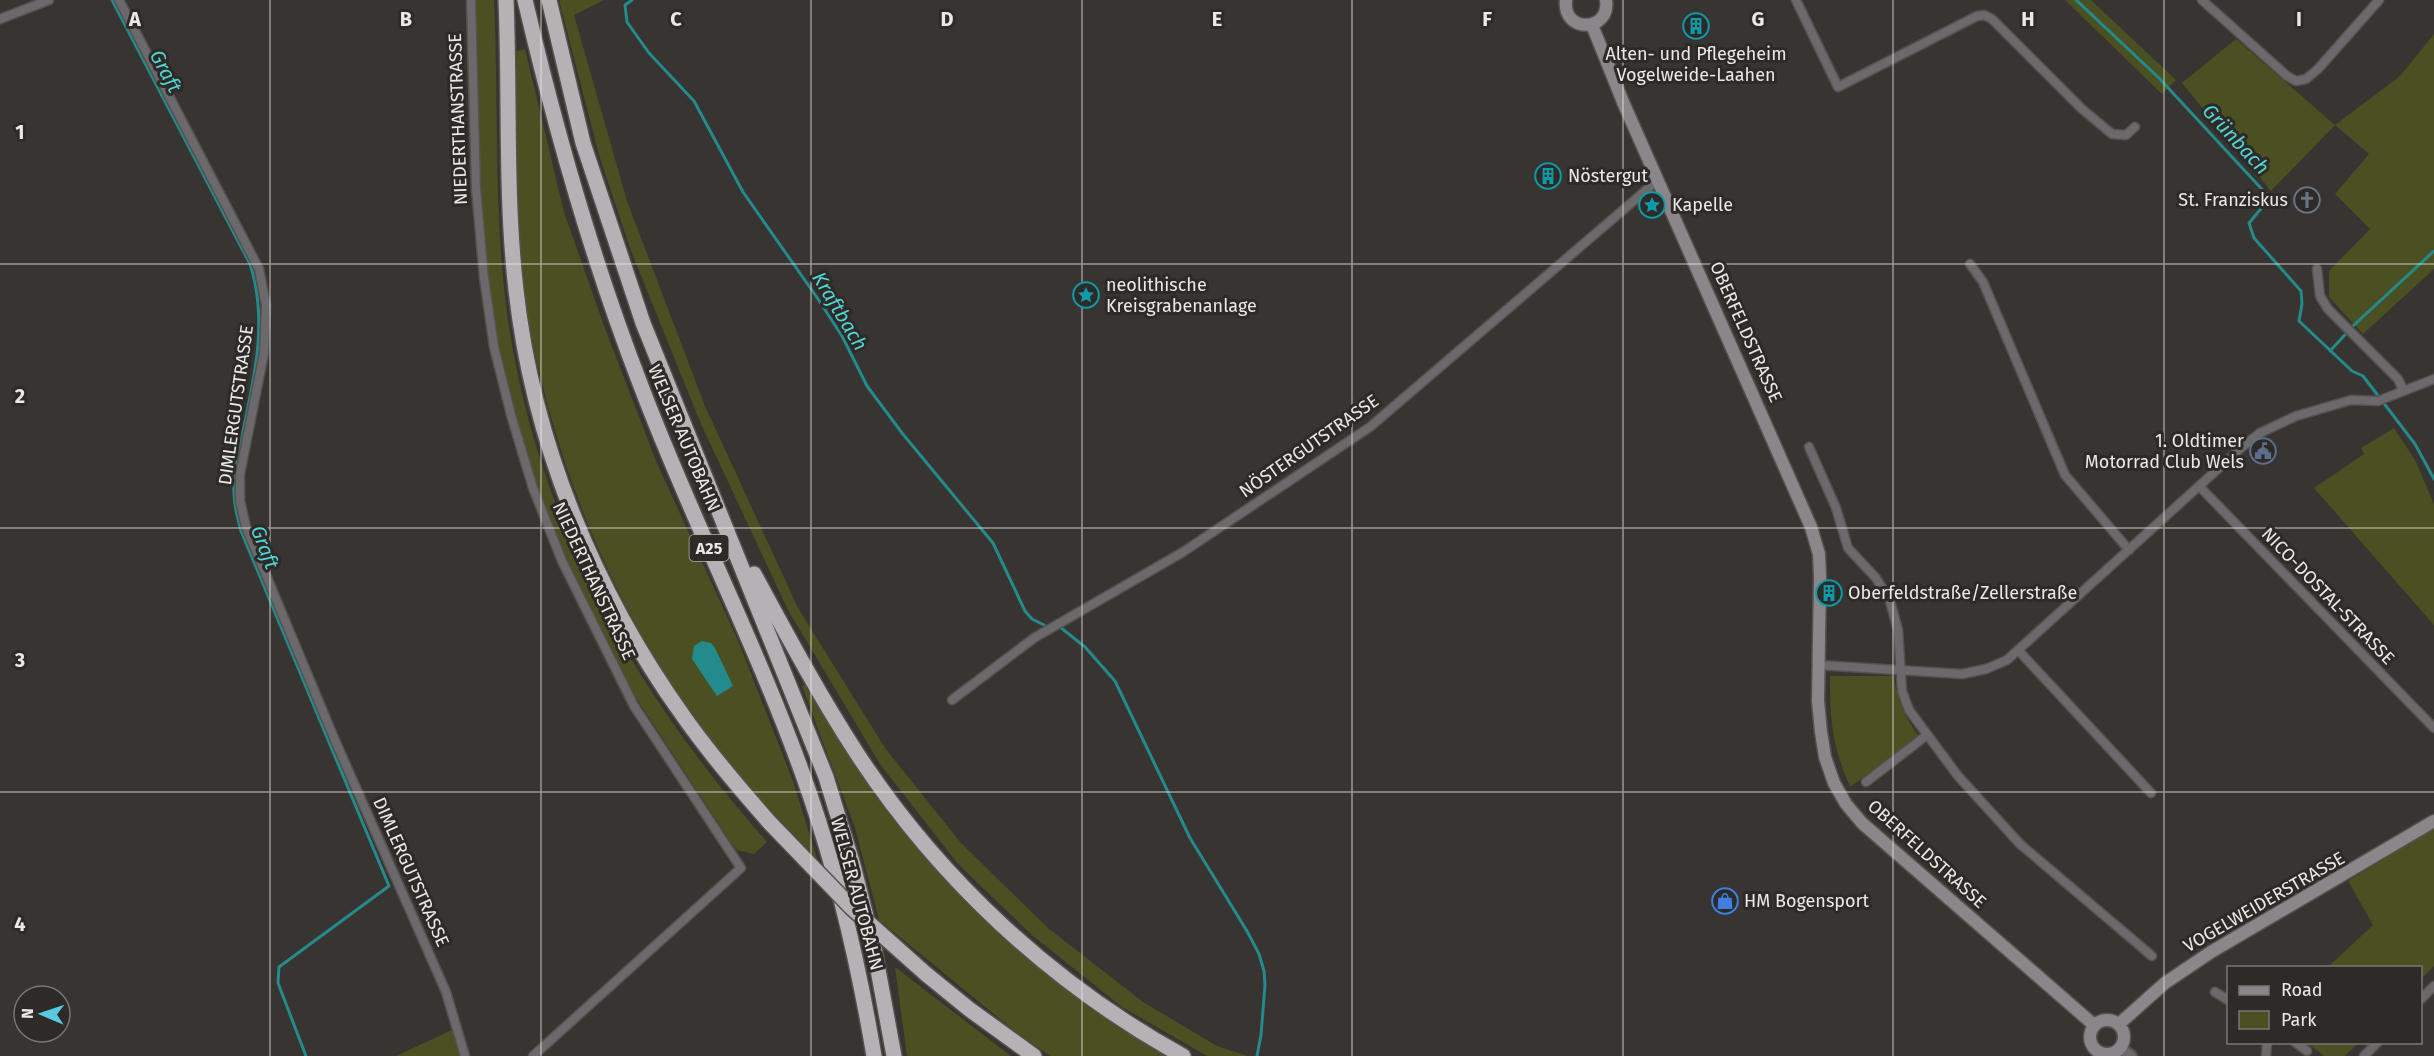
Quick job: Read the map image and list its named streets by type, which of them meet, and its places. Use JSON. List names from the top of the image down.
{
  "streets": {
    "highway": ["WELSER AUTOBAHN", "A25"],
    "main road": ["OBERFELDSTRASSE", "VOGELWEIDERSTRASSE"],
    "street": [
      "NIEDERTHANSTRASSE",
      "DIMLERGUTSTRASSE",
      "NÖSTERGUTSTRASSE",
      "NICO-DOSTAL-STRASSE"
    ]
  },
  "crossings": [
    ["OBERFELDSTRASSE", "NÖSTERGUTSTRASSE"],
    ["OBERFELDSTRASSE", "VOGELWEIDERSTRASSE"]
  ],
  "water": ["Graft", "Grünbach", "Kraftbach"],
  "places": {
    "building": ["Alten- und Pflegeheim Vogelweide-Laahen", "Nöstergut", "Oberfeldstraße/Zellerstraße"],
    "church": ["St. Franziskus"],
    "place": ["Kapelle", "neolithische Kreisgrabenanlage"],
    "public building": ["1. Oldtimer Motorrad Club Wels"],
    "shop": ["HM Bogensport"]
  },
  "legend": ["Road", "Park"],
  "north": "left",
  "grid": {
    "columns": [
      "A",
      "B",
      "C",
      "D",
      "E",
      "F",
      "G",
      "H",
      "I"
    ],
    "rows": [
      "1",
      "2",
      "3",
      "4"
    ]
  }
}
